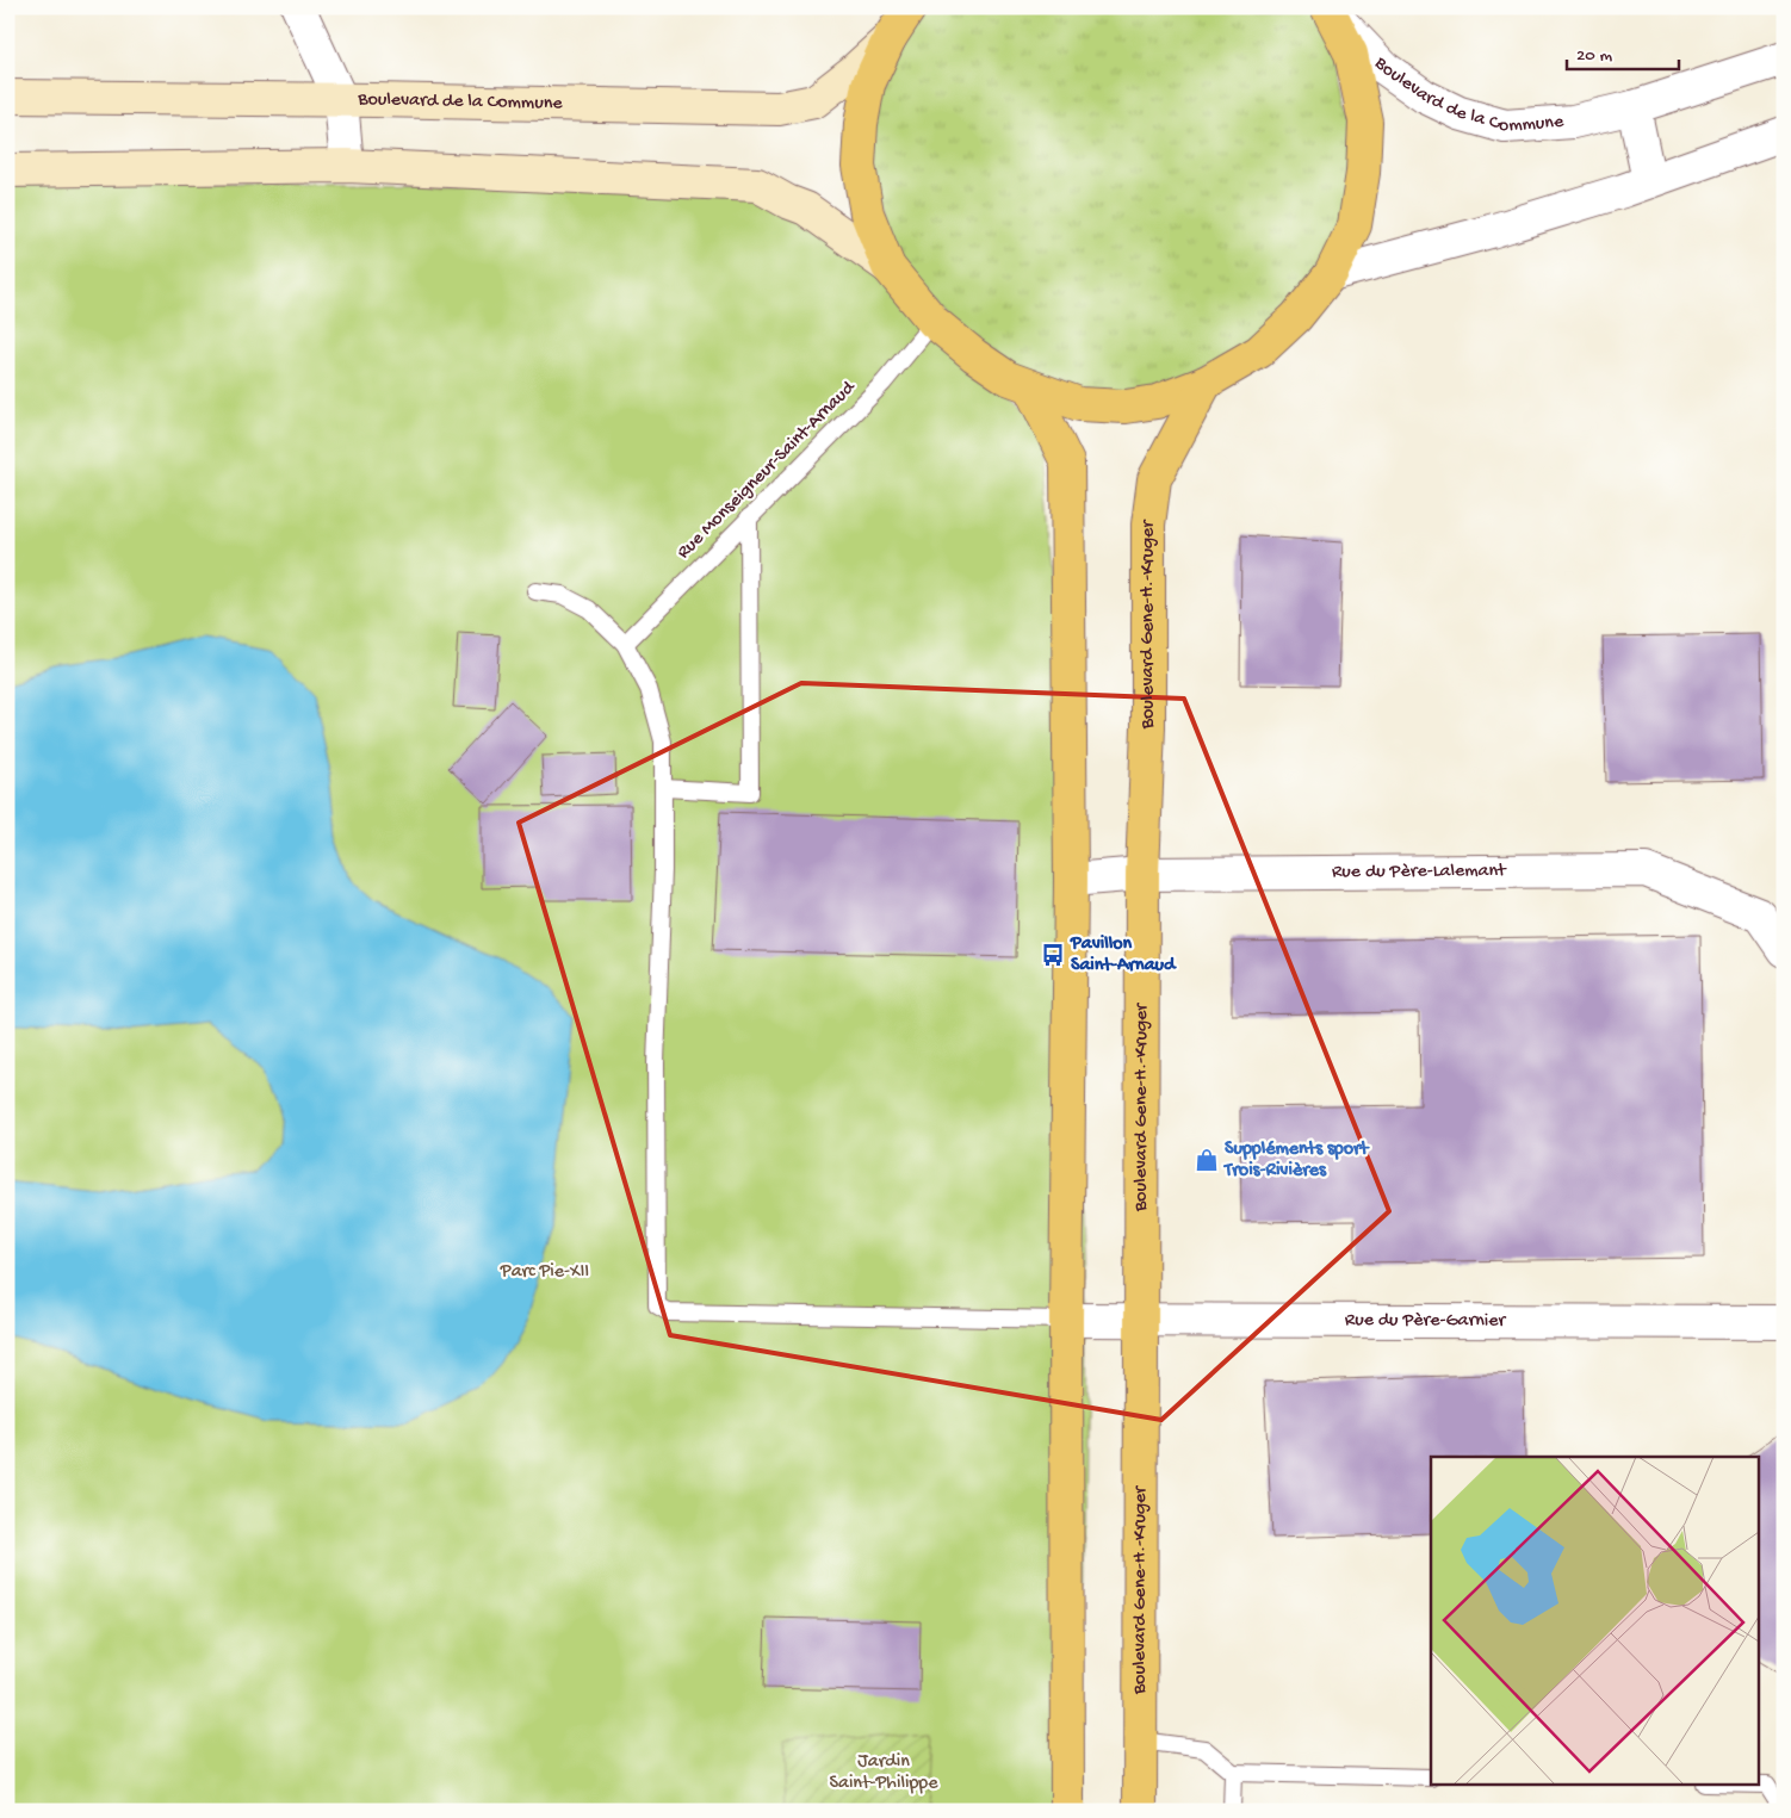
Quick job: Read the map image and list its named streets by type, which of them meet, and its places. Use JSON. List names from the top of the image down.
{
  "streets": {
    "main road": ["Boulevard de la Commune", "Boulevard Gene-H.-Kruger"],
    "street": ["Rue du Père-Lalemant", "Rue du Père-Garnier"],
    "lane": ["Rue Monseigneur-Saint-Arnaud"]
  },
  "crossings": [
    ["Boulevard Gene-H.-Kruger", "Rue du Père-Lalemant"],
    ["Boulevard Gene-H.-Kruger", "Rue du Père-Garnier"]
  ],
  "parks": ["Parc Pie-XII", "Jardin Saint-Philippe"],
  "places": {
    "bus stop": ["Pavillon Saint-Arnaud"],
    "shop": ["Suppléments sport Trois-Rivières"]
  },
  "scale_bar": "20 m"
}
